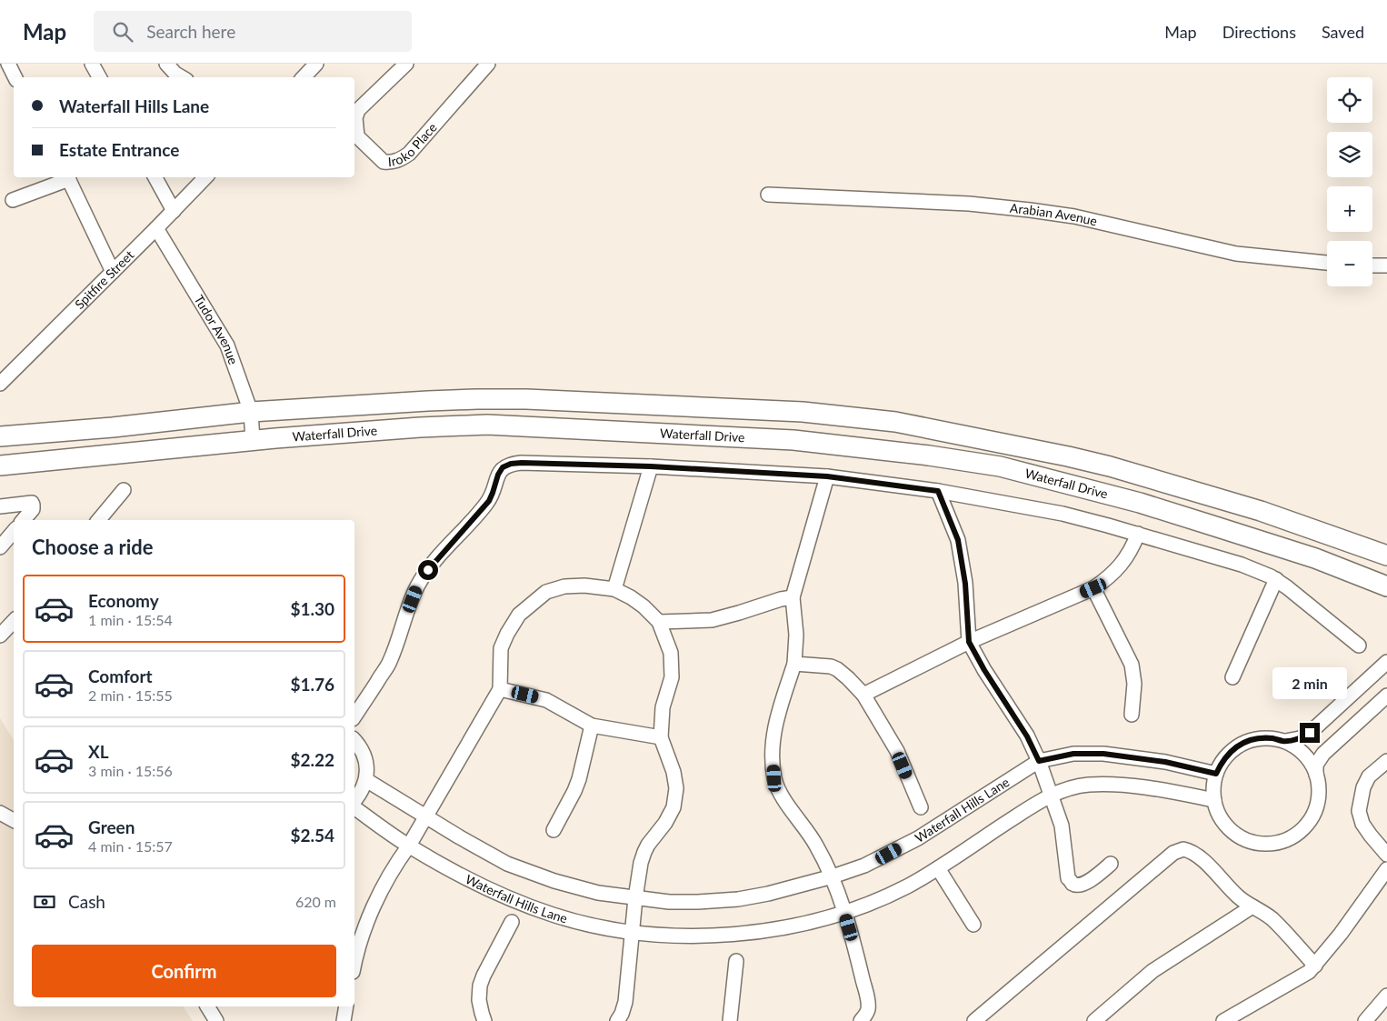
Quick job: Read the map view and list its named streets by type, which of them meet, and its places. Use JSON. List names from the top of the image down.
{
  "streets": {
    "main road": ["Waterfall Drive"],
    "street": [
      "Iroko Place",
      "Arabian Avenue",
      "Spitfire Street",
      "Tudor Avenue",
      "Waterfall Hills Lane"
    ]
  },
  "crossings": [
    ["Spitfire Street", "Tudor Avenue"],
    ["Tudor Avenue", "Waterfall Drive"]
  ],
  "page": {
    "header": "Map",
    "search": "Search here",
    "nav": ["Map", "Directions", "Saved"],
    "map_buttons": ["+", "−"],
    "banner": ["Waterfall Hills Lane", "Estate Entrance"],
    "heading": "Choose a ride",
    "list": [
      {
        "name": "Economy",
        "note": "1 min · 15:54",
        "value": "$1.30"
      },
      {
        "name": "Comfort",
        "note": "2 min · 15:55",
        "value": "$1.76"
      },
      {
        "name": "XL",
        "note": "3 min · 15:56",
        "value": "$2.22"
      },
      {
        "name": "Green",
        "note": "4 min · 15:57",
        "value": "$2.54"
      }
    ],
    "bubble": "2 min",
    "pay": ["Cash", "620 m"],
    "buttons": "Confirm"
  }
}
